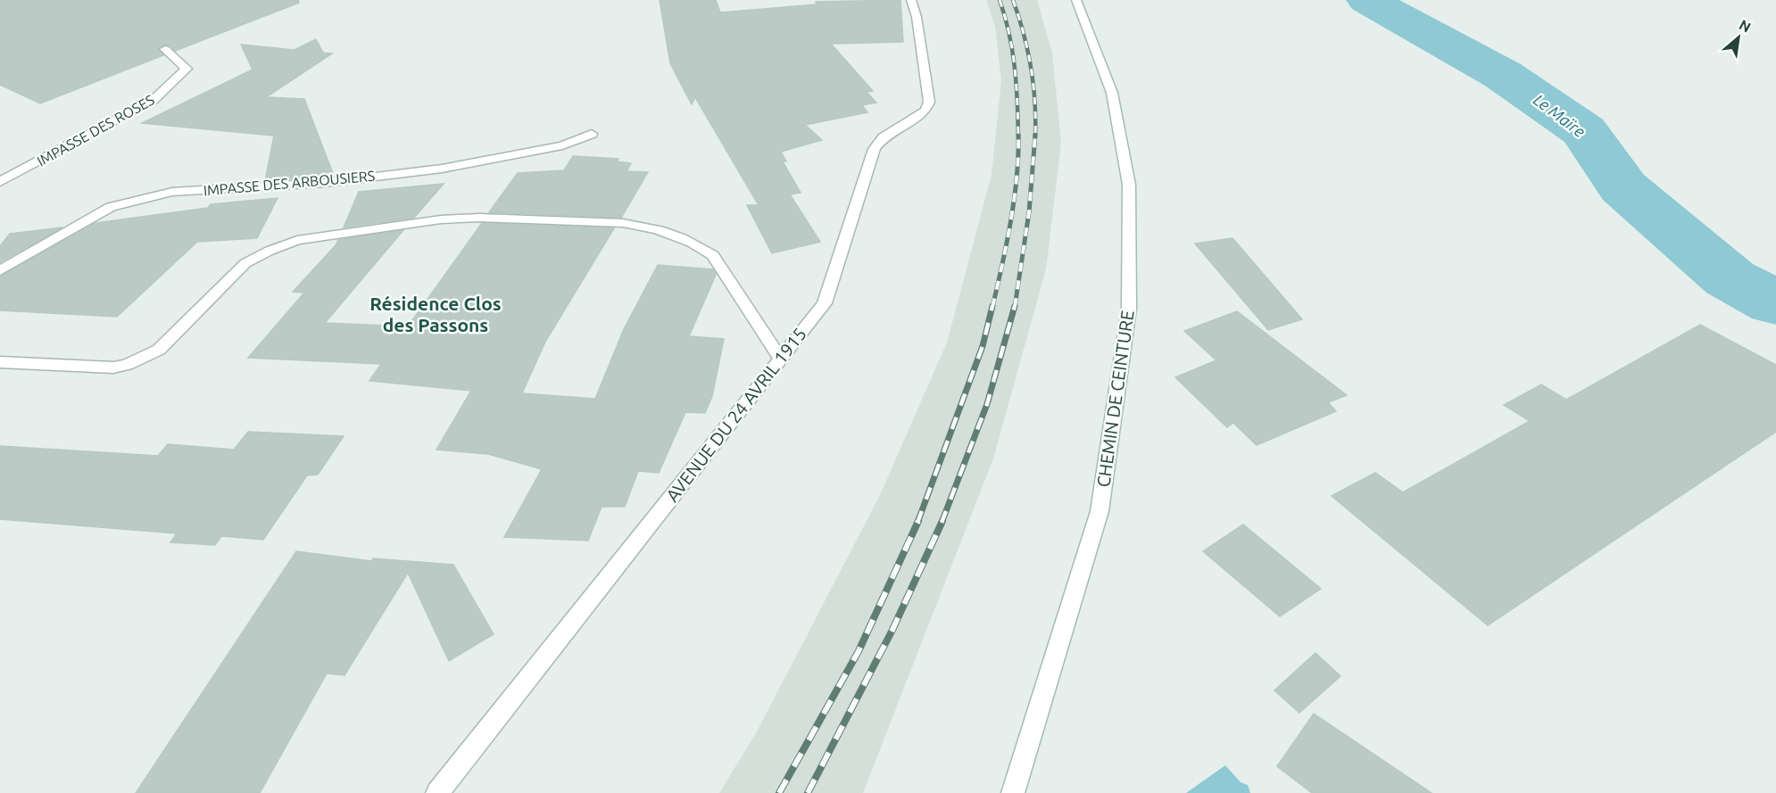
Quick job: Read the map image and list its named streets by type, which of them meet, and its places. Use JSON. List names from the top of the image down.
{
  "streets": {
    "street": [
      "IMPASSE DES ROSES",
      "IMPASSE DES ARBOUSIERS",
      "CHEMIN DE CEINTURE",
      "AVENUE DU 24 AVRIL 1915"
    ]
  },
  "districts": ["Résidence Clos des Passons"],
  "water": ["Le Maïre"],
  "north": "top right"
}
